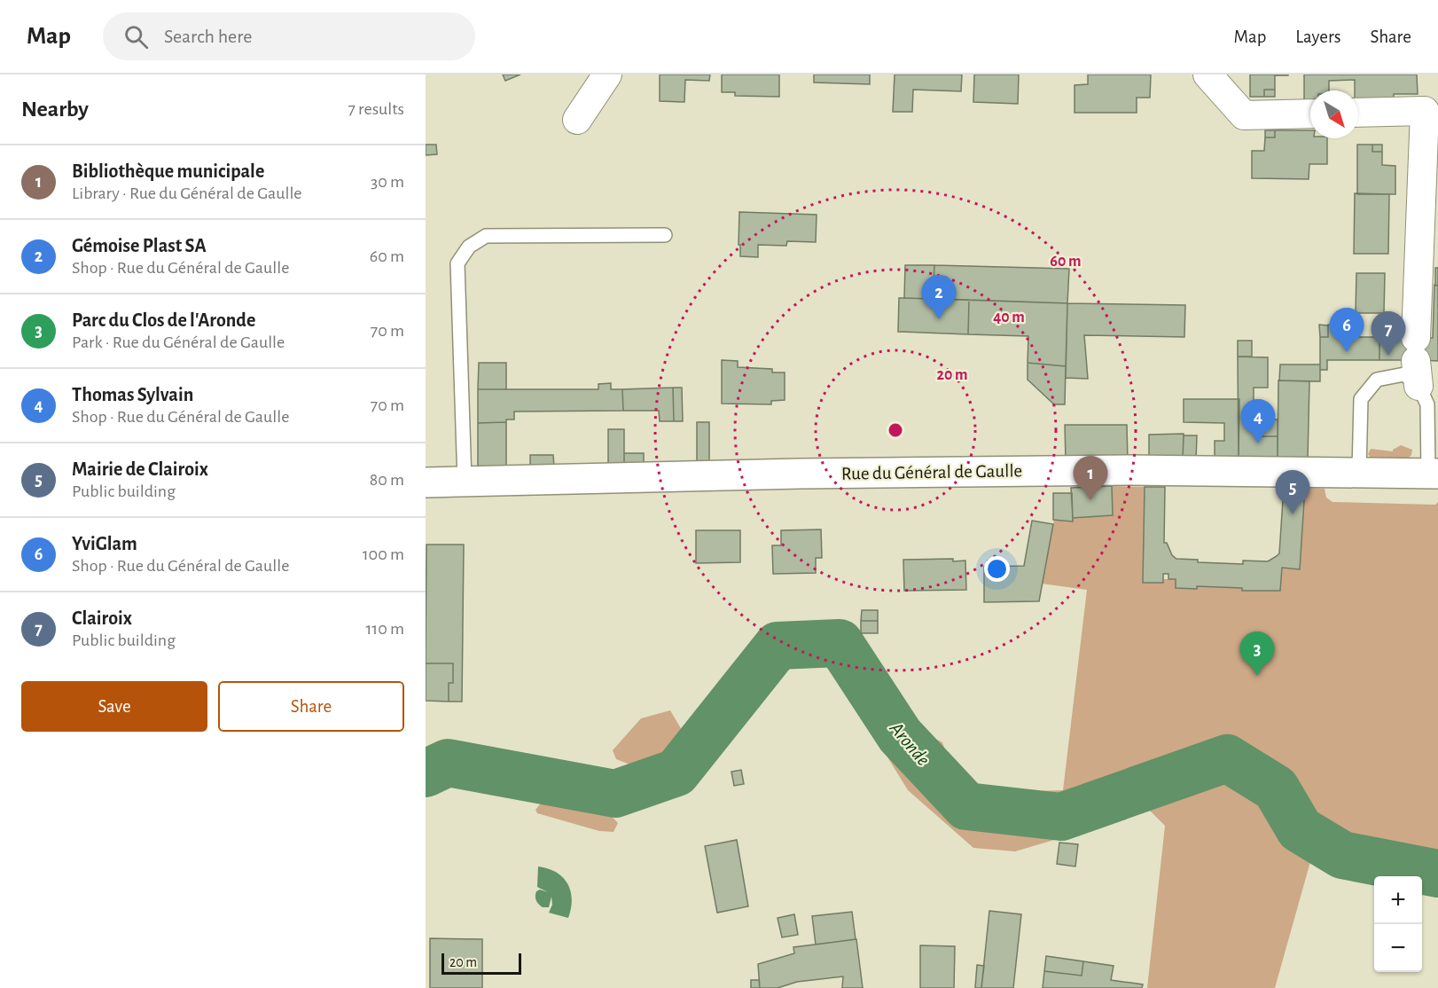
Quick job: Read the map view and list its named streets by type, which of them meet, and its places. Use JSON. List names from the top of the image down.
{
  "streets": {
    "street": ["Rue du Général de Gaulle"]
  },
  "water": ["Aronde"],
  "scale_bar": "20 m",
  "north": "bottom right",
  "page": {
    "header": "Map",
    "search": "Search here",
    "nav": ["Map", "Layers", "Share"],
    "heading": ["Nearby", "7 results"],
    "list": [
      {
        "mark": "1",
        "name": "Bibliothèque municipale",
        "note": "Library · Rue du Général de Gaulle",
        "value": "30 m"
      },
      {
        "mark": "2",
        "name": "Gémoise Plast SA",
        "note": "Shop · Rue du Général de Gaulle",
        "value": "60 m"
      },
      {
        "mark": "3",
        "name": "Parc du Clos de l'Aronde",
        "note": "Park · Rue du Général de Gaulle",
        "value": "70 m"
      },
      {
        "mark": "4",
        "name": "Thomas Sylvain",
        "note": "Shop · Rue du Général de Gaulle",
        "value": "70 m"
      },
      {
        "mark": "5",
        "name": "Mairie de Clairoix",
        "note": "Public building",
        "value": "80 m"
      },
      {
        "mark": "6",
        "name": "YviGlam",
        "note": "Shop · Rue du Général de Gaulle",
        "value": "100 m"
      },
      {
        "mark": "7",
        "name": "Clairoix",
        "note": "Public building",
        "value": "110 m"
      }
    ],
    "pins": [
      "2",
      "6",
      "7",
      "4",
      "1",
      "5",
      "3"
    ],
    "buttons": ["Save", "Share"],
    "map_buttons": ["+", "−"],
    "scale": "20 m"
  },
  "rings": ["60 m", "40 m", "20 m"]
}
